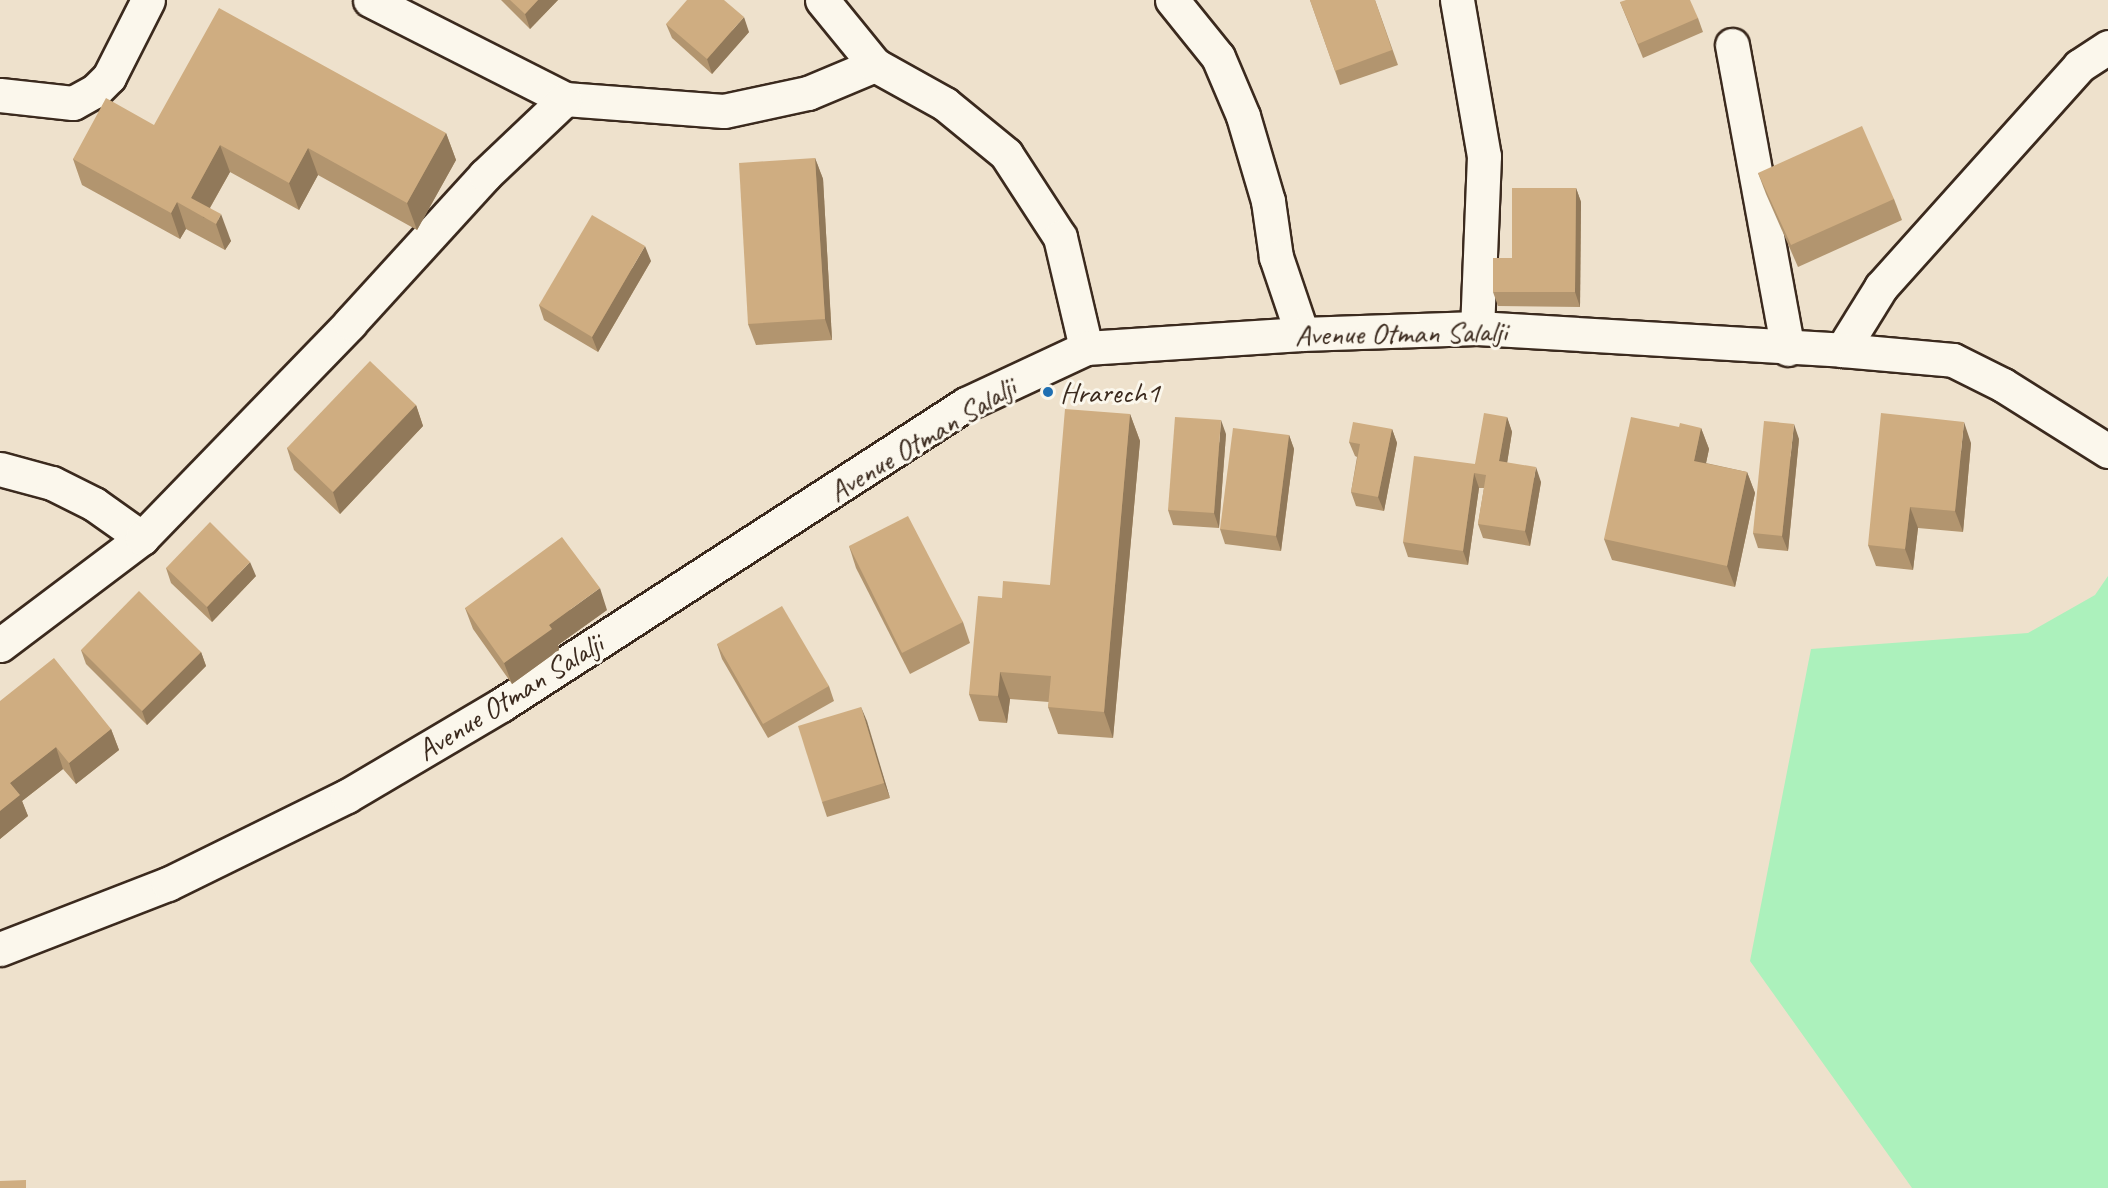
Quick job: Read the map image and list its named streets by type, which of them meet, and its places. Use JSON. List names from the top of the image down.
{
  "streets": {
    "street": ["Avenue Otman Salalji"]
  },
  "places": ["Hrarech1"]
}
